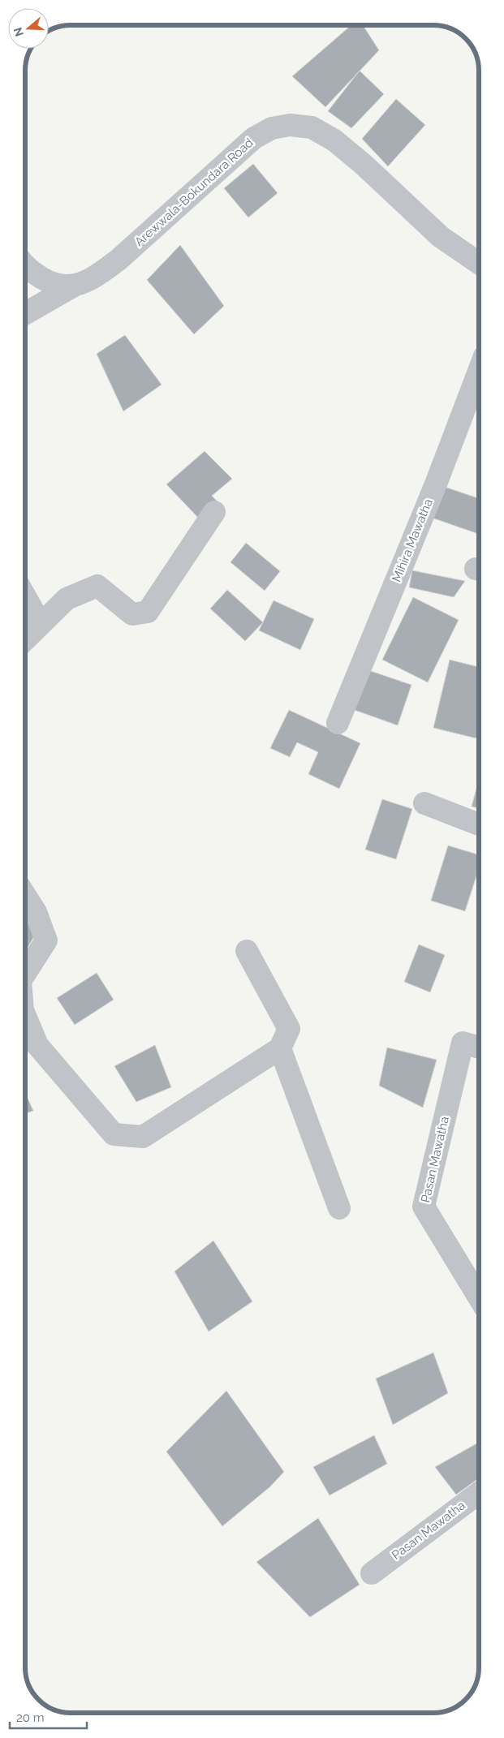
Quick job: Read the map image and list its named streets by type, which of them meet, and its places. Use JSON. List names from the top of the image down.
{
  "streets": {
    "street": ["Arewwala-Bokundara Road", "Mihira Mawatha", "Pasan Mawatha"]
  },
  "scale_bar": "20 m",
  "north": "left"
}
